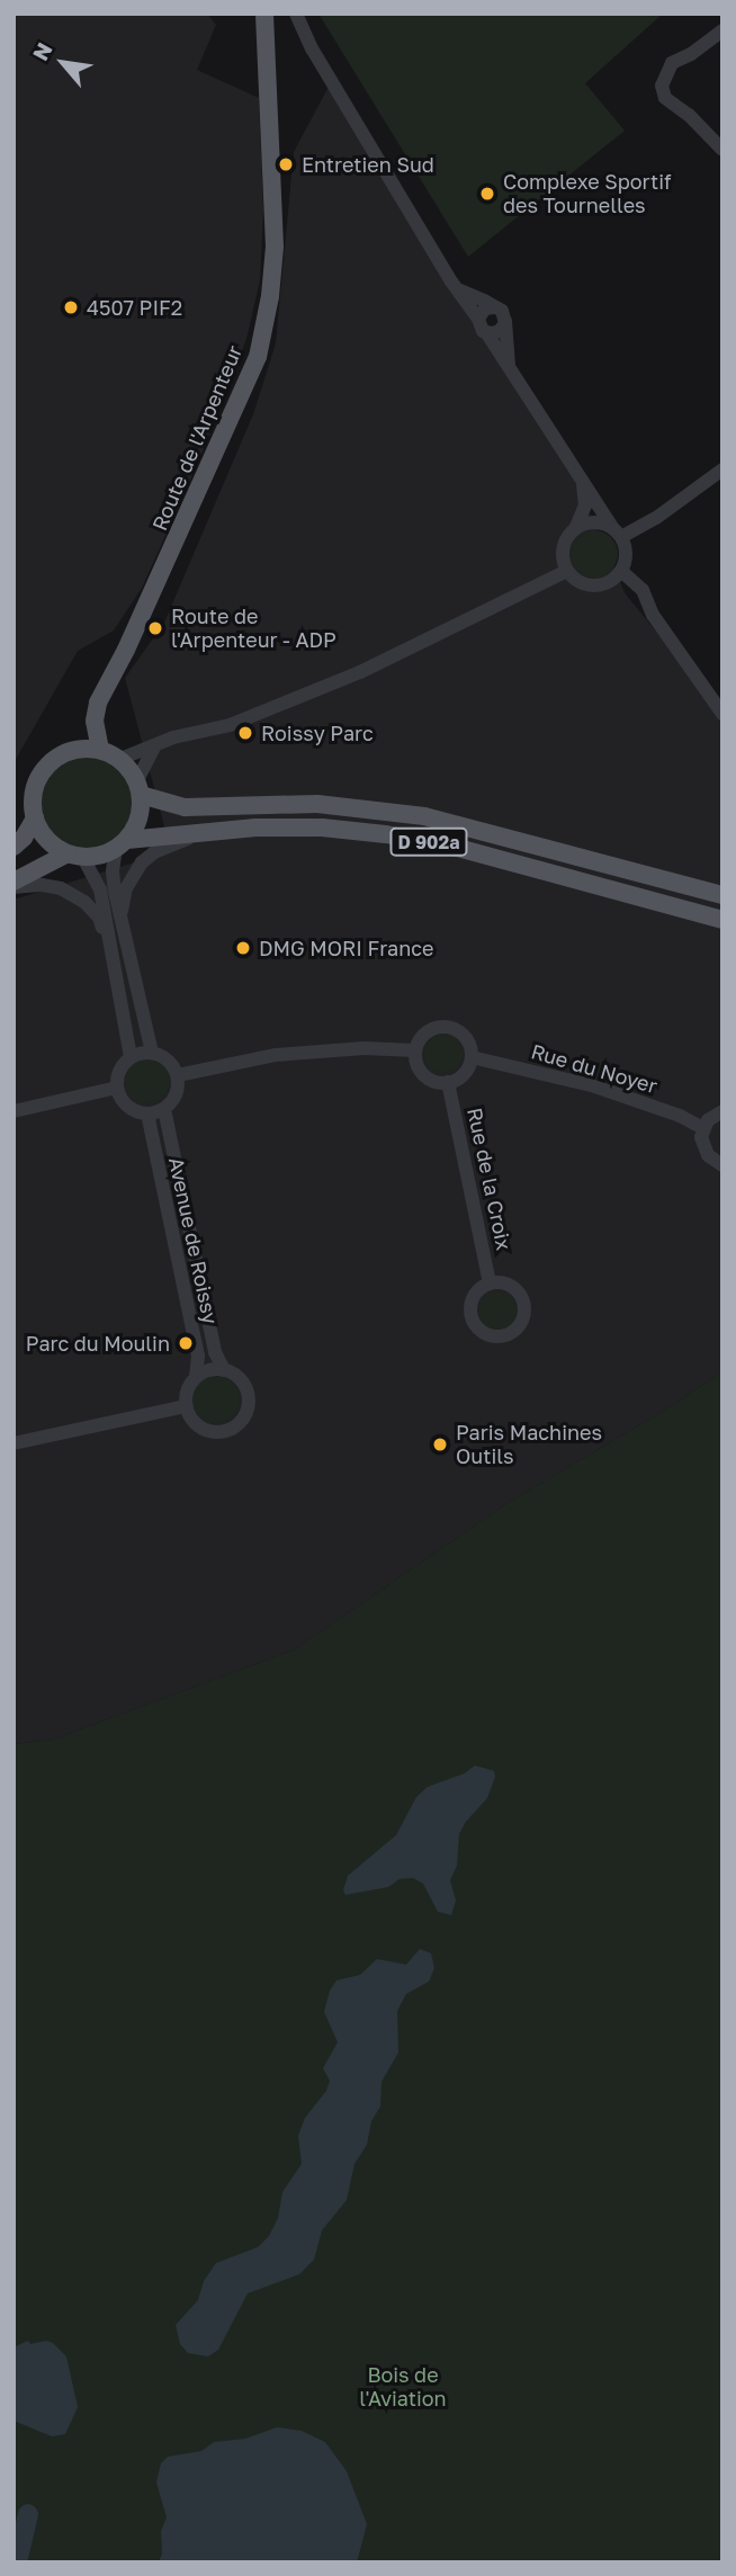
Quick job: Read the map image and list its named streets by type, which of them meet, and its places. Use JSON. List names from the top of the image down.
{
  "streets": {
    "main road": ["Route de l'Arpenteur", "D 902a"],
    "street": ["Rue du Noyer", "Rue de la Croix", "Avenue de Roissy"]
  },
  "crossings": [
    ["Route de l'Arpenteur", "D 902a"],
    ["Rue du Noyer", "Rue de la Croix"]
  ],
  "parks": ["Bois de l'Aviation"],
  "places": [
    "Entretien Sud",
    "Complexe Sportif des Tournelles",
    "4507 PIF2",
    "Route de l'Arpenteur - ADP",
    "Roissy Parc",
    "DMG MORI France",
    "Parc du Moulin",
    "Paris Machines Outils"
  ],
  "north": "top left"
}
